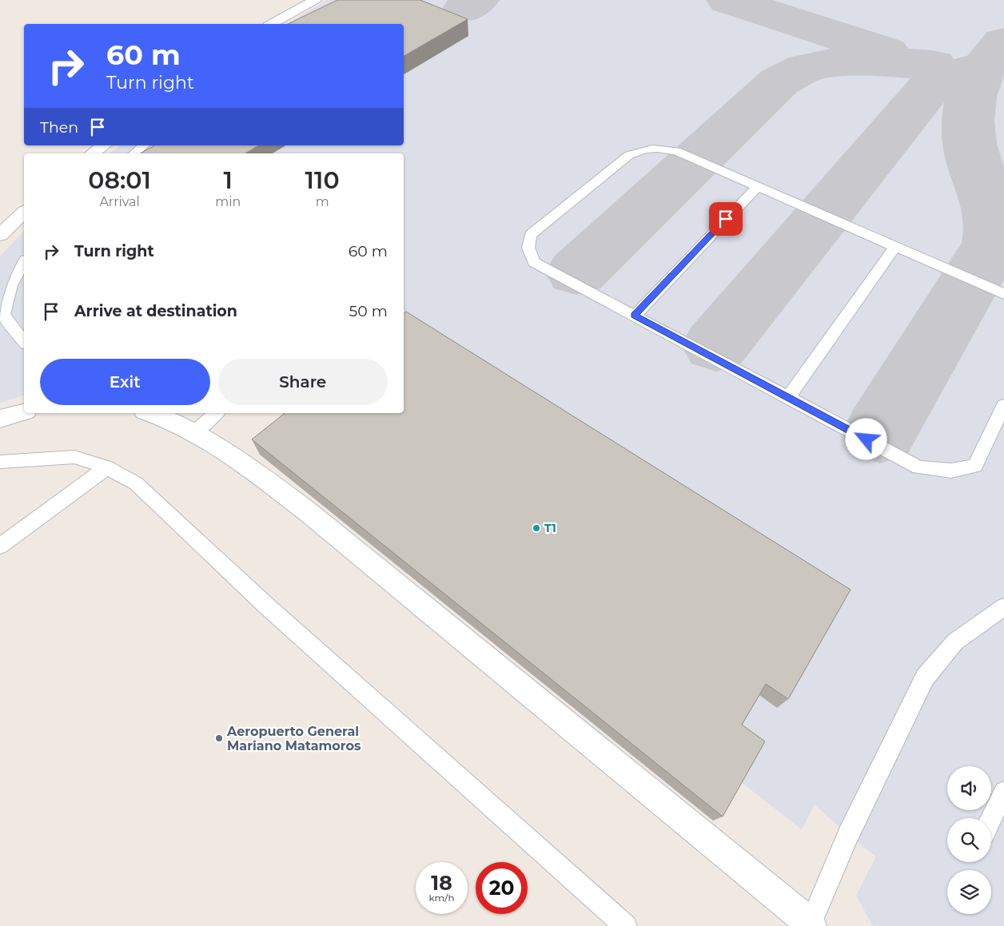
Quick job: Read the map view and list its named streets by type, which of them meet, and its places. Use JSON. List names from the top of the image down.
{
  "places": ["T1", "Aeropuerto General Mariano Matamoros"],
  "page": {
    "turn": ["60 m", "Turn right"],
    "then": "Then",
    "eta": [
      "08:01",
      "Arrival",
      "1",
      "min",
      "110",
      "m"
    ],
    "list": [
      {
        "name": "Turn right",
        "value": "60 m"
      },
      {
        "name": "Arrive at destination",
        "value": "50 m"
      }
    ],
    "buttons": ["Exit", "Share"],
    "speed": "18 km/h",
    "limit": "20"
  }
}
